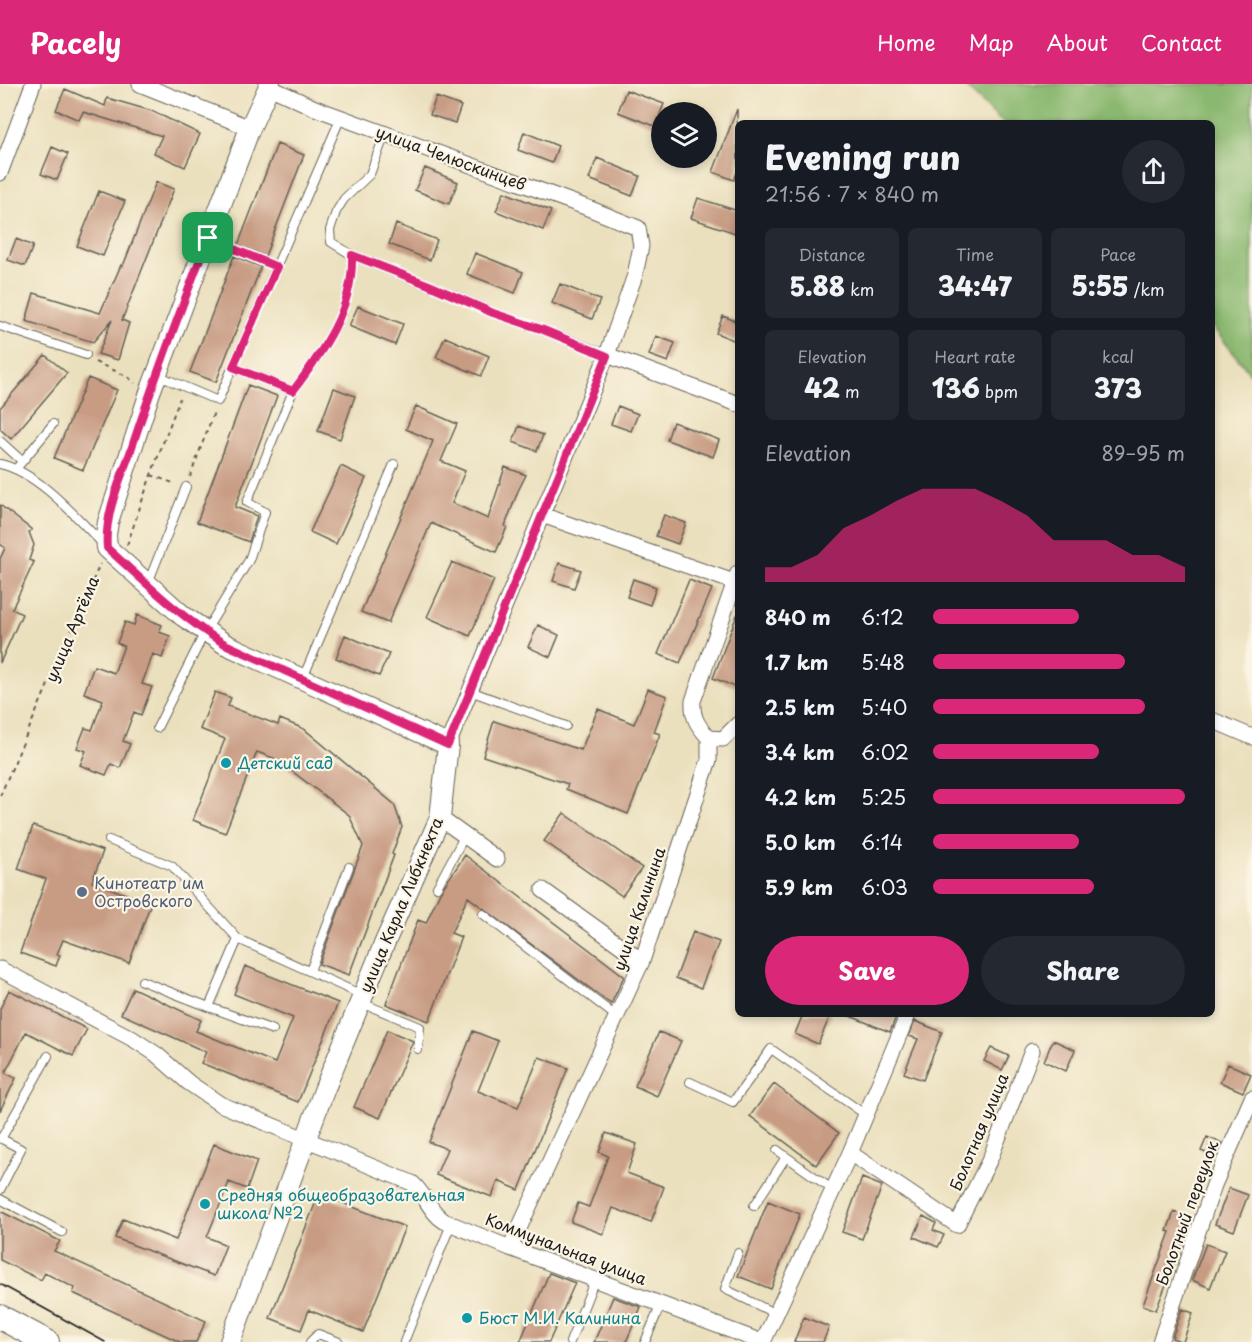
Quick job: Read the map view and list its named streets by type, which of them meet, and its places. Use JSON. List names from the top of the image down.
{
  "streets": {
    "street": [
      "улица Челюскинцев",
      "улица Карла Либкнехта",
      "улица Калинина",
      "Болотная улица",
      "Болотный переулок",
      "Коммунальная улица"
    ],
    "path": ["улица Артёма"]
  },
  "crossings": [
    ["улица Челюскинцев", "улица Карла Либкнехта"],
    ["улица Карла Либкнехта", "Коммунальная улица"],
    ["улица Калинина", "Коммунальная улица"],
    ["Болотная улица", "Коммунальная улица"]
  ],
  "places": [
    "Детский сад",
    "Кинотеатр им Островского",
    "Средняя общеобразовательная школа №2",
    "Бюст М.И. Калинина"
  ],
  "page": {
    "header": "Pacely",
    "nav": [
      "Home",
      "Map",
      "About",
      "Contact"
    ],
    "heading": ["Evening run", "21:56 · 7 × 840 m"],
    "stats": [
      ["Distance", "5.88 km"],
      ["Time", "34:47"],
      ["Pace", "5:55 /km"],
      ["Elevation", "42 m"],
      ["Heart rate", "136 bpm"],
      ["kcal", "373"]
    ],
    "chart": ["Elevation", "89–95 m"],
    "list": [
      {
        "name": "840 m",
        "note": "6:12"
      },
      {
        "name": "1.7 km",
        "note": "5:48"
      },
      {
        "name": "2.5 km",
        "note": "5:40"
      },
      {
        "name": "3.4 km",
        "note": "6:02"
      },
      {
        "name": "4.2 km",
        "note": "5:25"
      },
      {
        "name": "5.0 km",
        "note": "6:14"
      },
      {
        "name": "5.9 km",
        "note": "6:03"
      }
    ],
    "buttons": ["Save", "Share"]
  }
}
